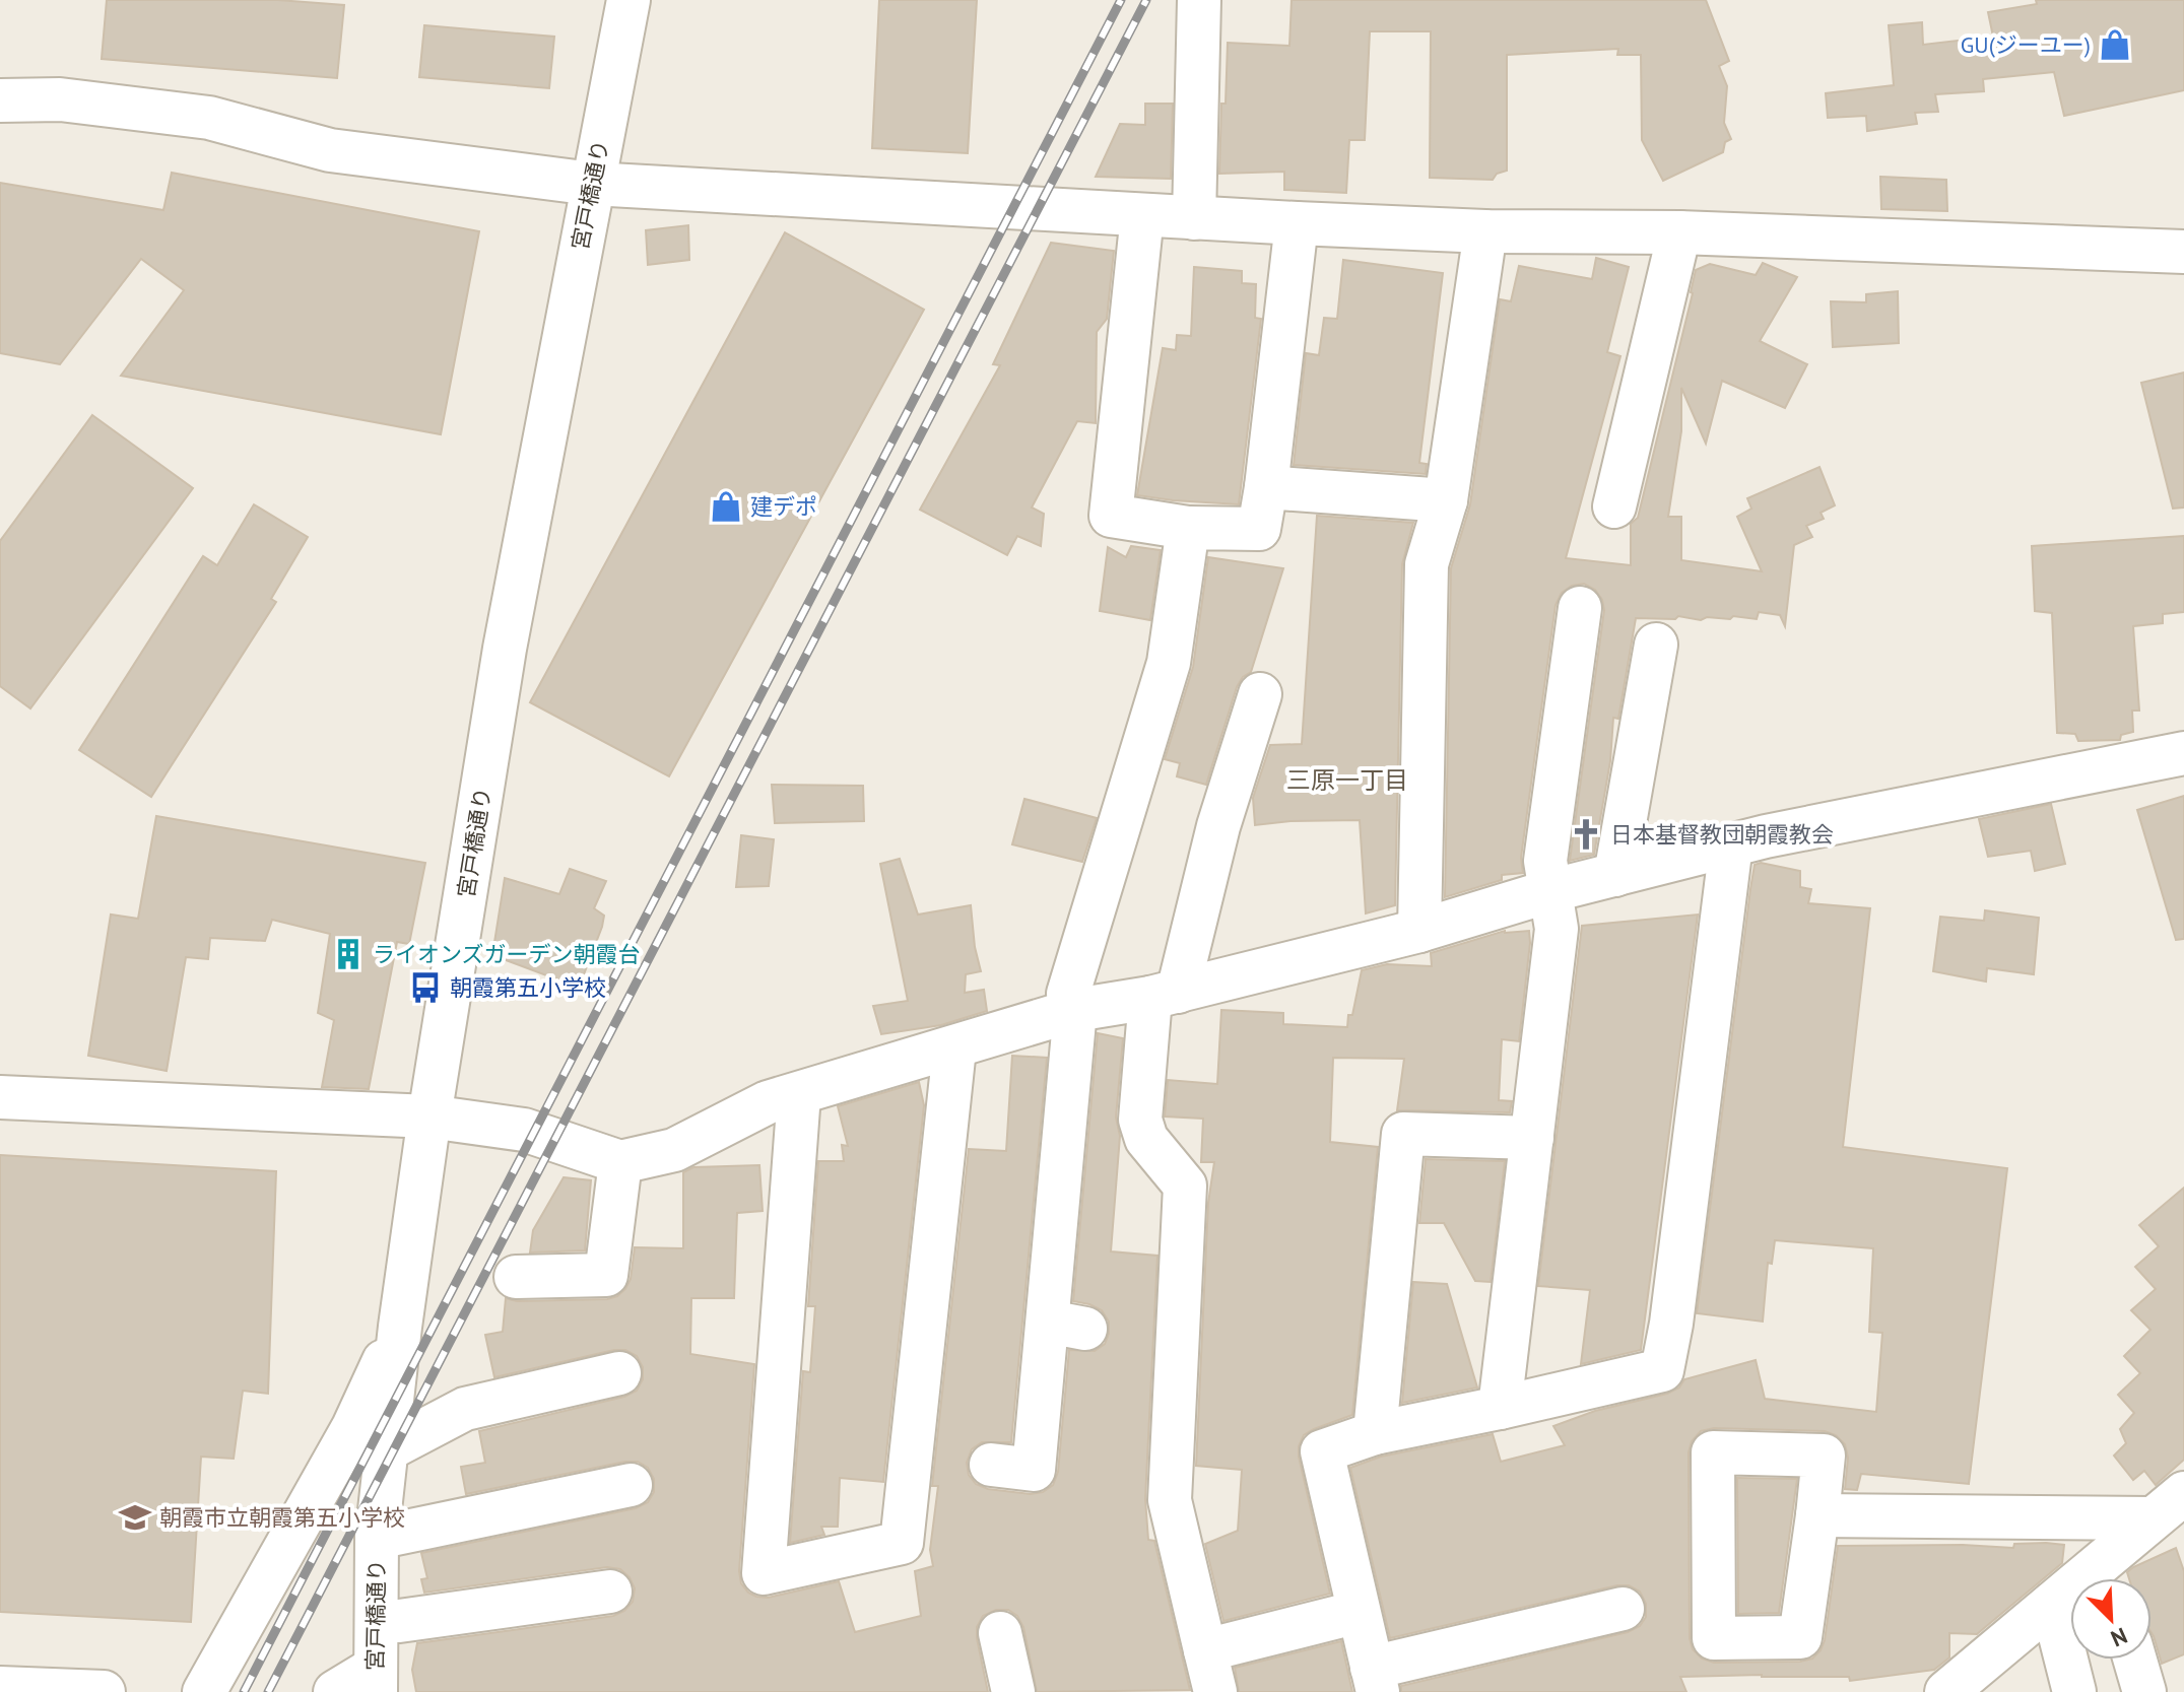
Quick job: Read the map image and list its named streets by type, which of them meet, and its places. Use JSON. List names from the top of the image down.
{
  "streets": {
    "street": ["宮戸橋通り"]
  },
  "districts": ["三原一丁目"],
  "places": {
    "shop": ["GU(ジーユー)", "建デポ"],
    "church": ["日本基督教団朝霞教会"],
    "building": ["ライオンズガーデン朝霞台"],
    "bus stop": ["朝霞第五小学校"],
    "school or university": ["朝霞市立朝霞第五小学校"]
  },
  "north": "bottom right"
}
